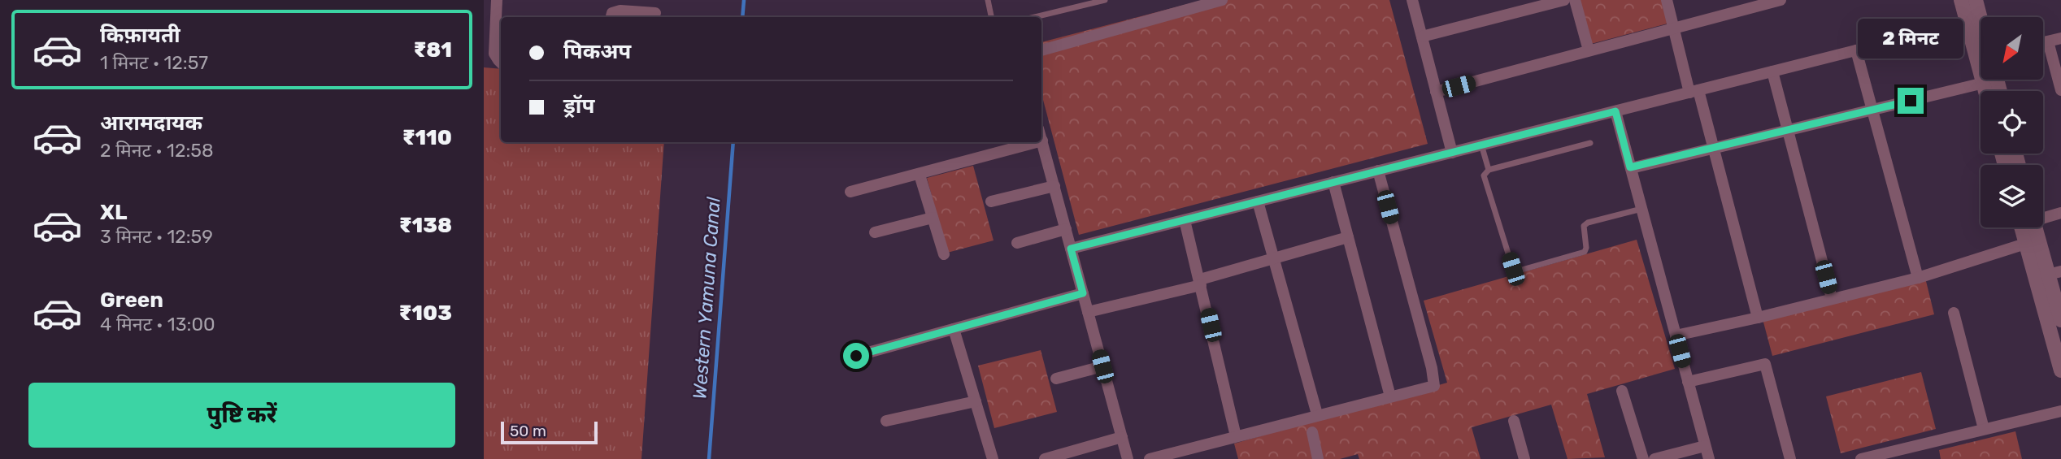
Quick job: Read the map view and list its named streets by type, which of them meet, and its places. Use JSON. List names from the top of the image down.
{
  "water": ["Western Yamuna Canal"],
  "scale_bar": "50 m",
  "north": "bottom left",
  "page": {
    "list": [
      {
        "name": "किफ़ायती",
        "note": "1 मिनट · 12:57",
        "value": "₹81"
      },
      {
        "name": "आरामदायक",
        "note": "2 मिनट · 12:58",
        "value": "₹110"
      },
      {
        "name": "XL",
        "note": "3 मिनट · 12:59",
        "value": "₹138"
      },
      {
        "name": "Green",
        "note": "4 मिनट · 13:00",
        "value": "₹103"
      }
    ],
    "banner": ["पिकअप", "ड्रॉप"],
    "bubble": "2 मिनट",
    "buttons": "पुष्टि करें",
    "scale": "50 m"
  }
}
